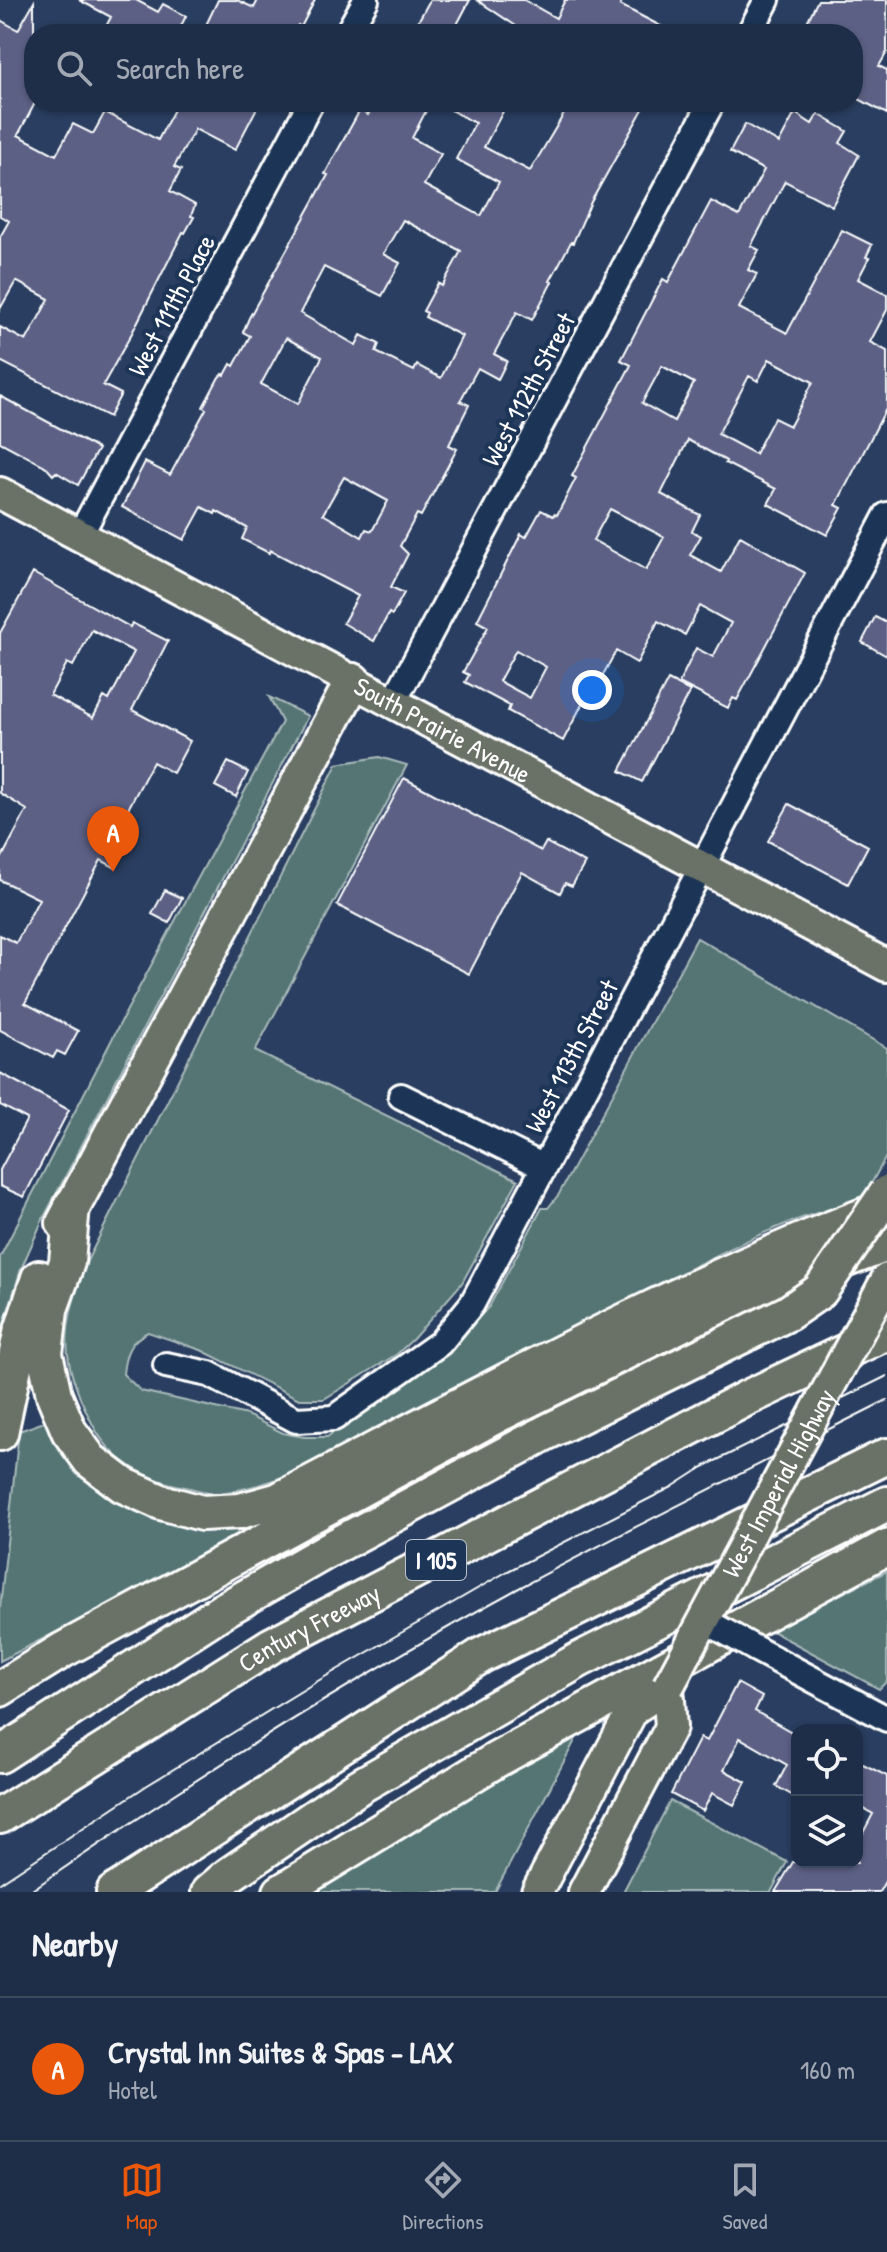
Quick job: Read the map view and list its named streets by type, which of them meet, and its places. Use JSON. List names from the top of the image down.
{
  "streets": {
    "highway": ["I 105", "Century Freeway"],
    "main road": ["South Prairie Avenue", "West Imperial Highway"],
    "street": ["West 111th Place", "West 112th Street", "West 113th Street"]
  },
  "crossings": [
    ["West 111th Place", "South Prairie Avenue"],
    ["West 112th Street", "South Prairie Avenue"],
    ["South Prairie Avenue", "West 113th Street"]
  ],
  "page": {
    "search": "Search here",
    "pins": "A",
    "heading": "Nearby",
    "list": [
      {
        "mark": "A",
        "name": "Crystal Inn Suites & Spas - LAX",
        "note": "Hotel",
        "value": "160 m"
      }
    ],
    "nav": ["Map", "Directions", "Saved"]
  }
}
